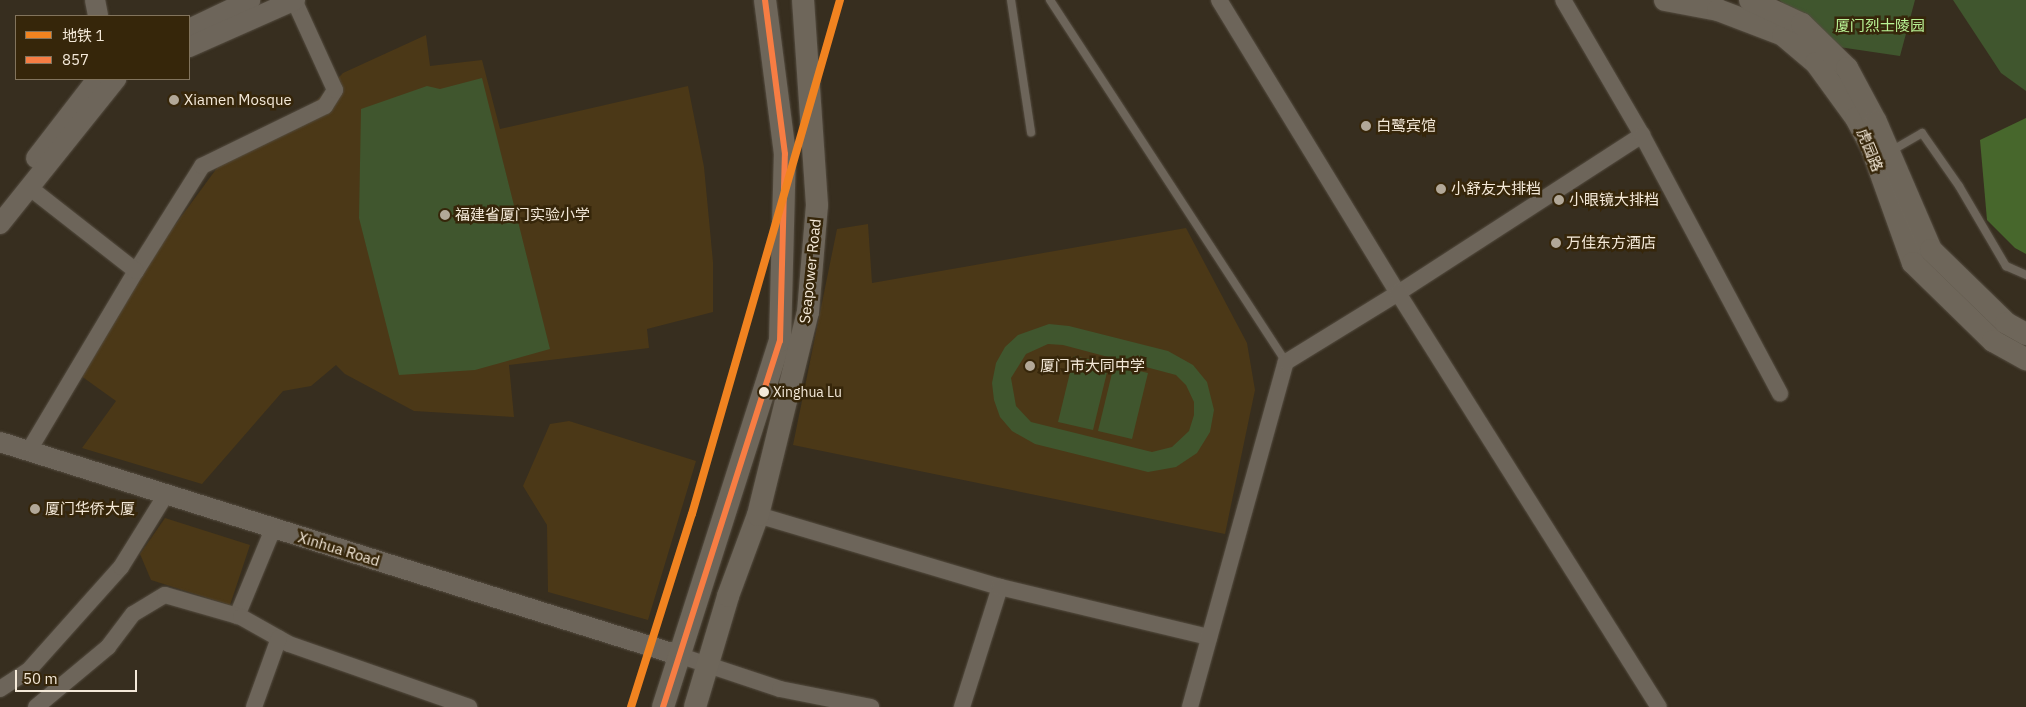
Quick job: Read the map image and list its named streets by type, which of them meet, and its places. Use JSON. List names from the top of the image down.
{
  "streets": {
    "main road": ["虎园路", "Seapower Road"],
    "street": ["Xinhua Road"]
  },
  "crossings": [
    ["Seapower Road", "Xinhua Road"]
  ],
  "parks": ["厦门烈士陵园"],
  "places": [
    "Xiamen Mosque",
    "白鹭宾馆",
    "小舒友大排档",
    "小眼镜大排档",
    "福建省厦门实验小学",
    "万佳东方酒店",
    "厦门市大同中学",
    "Xinghua Lu",
    "厦门华侨大厦"
  ],
  "lines": ["metro line 1", "transit line 857"],
  "legend": ["地铁 1", "857"],
  "scale_bar": "50 m"
}
